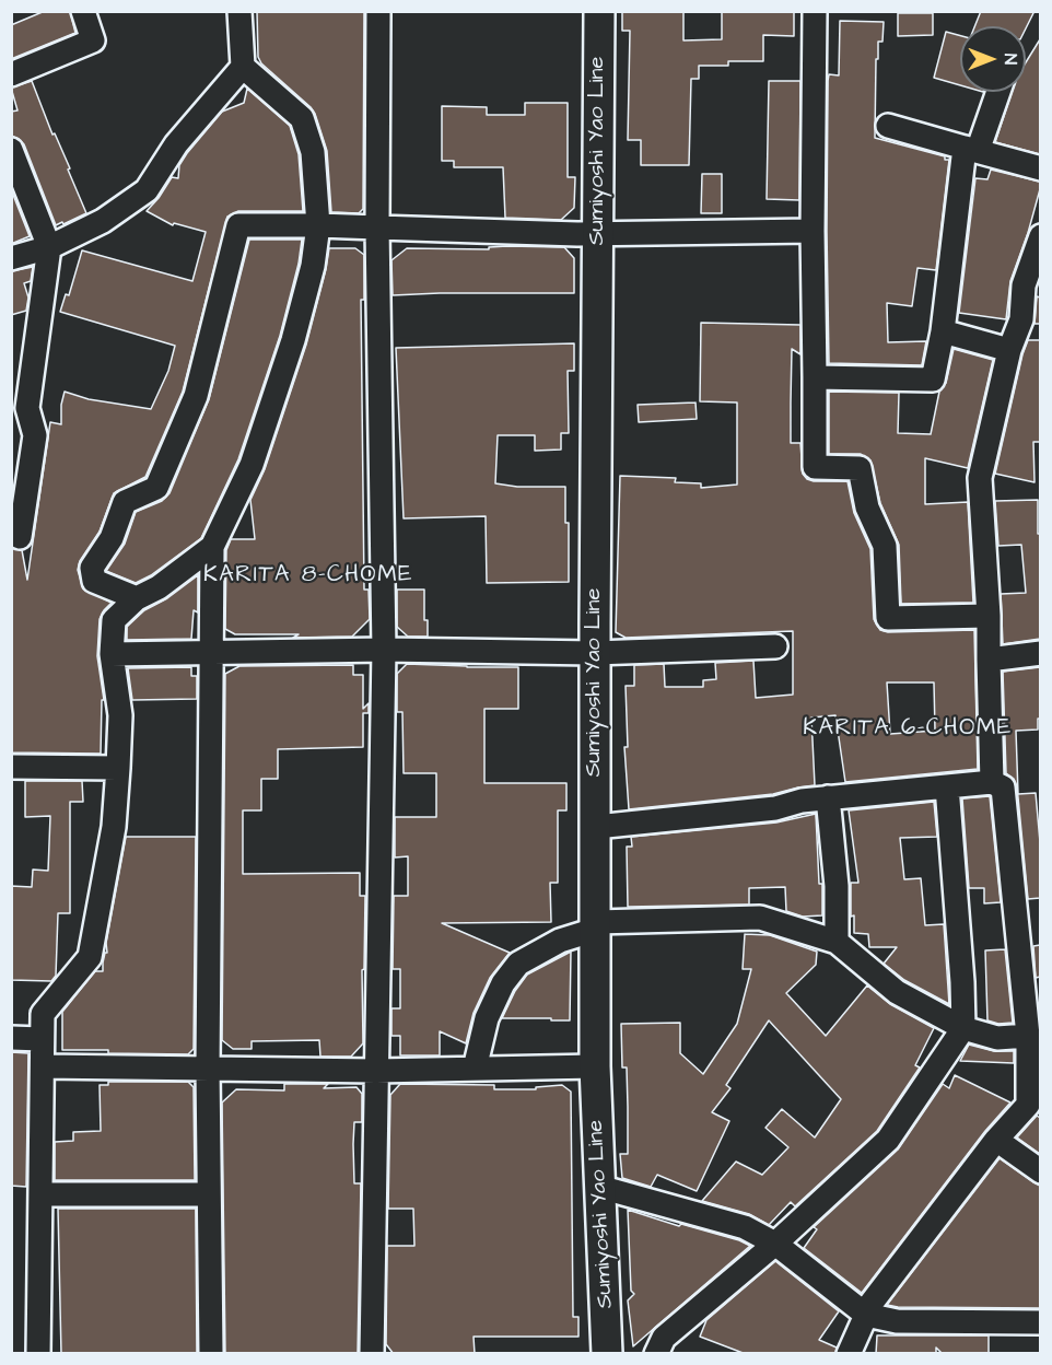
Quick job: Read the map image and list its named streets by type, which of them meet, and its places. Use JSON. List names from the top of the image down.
{
  "streets": {
    "main road": ["Sumiyoshi Yao Line"]
  },
  "districts": ["KARITA 8-CHOME", "KARITA 6-CHOME"],
  "north": "right"
}
